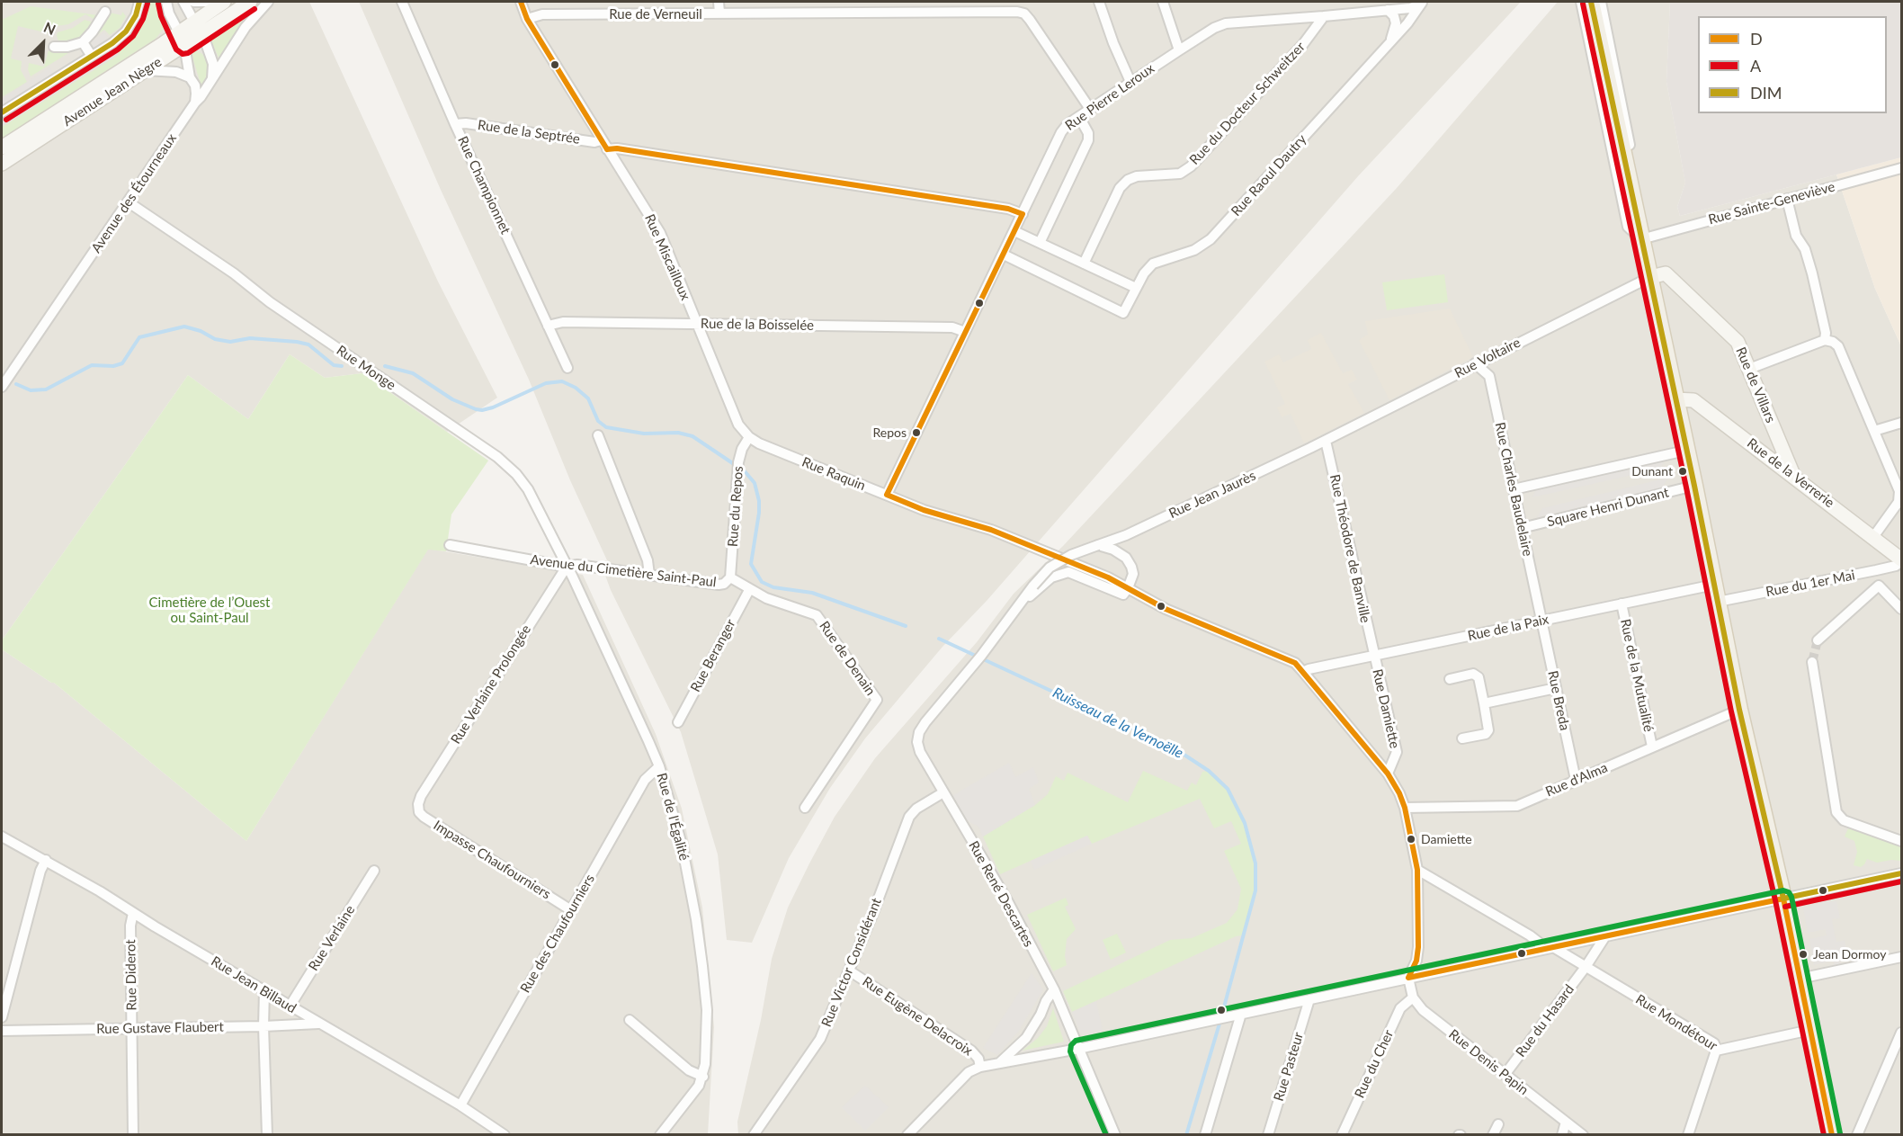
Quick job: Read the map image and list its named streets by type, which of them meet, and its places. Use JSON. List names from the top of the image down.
{
  "streets": {
    "main road": ["Avenue Jean Nègre", "Rue de Villars", "Rue de la Verrerie"],
    "street": [
      "Rue de Verneuil",
      "Rue Pierre Leroux",
      "Rue du Docteur Schweitzer",
      "Rue de la Septrée",
      "Rue Raoul Dautry",
      "Rue Championnet",
      "Avenue des Étourneaux",
      "Rue Sainte-Geneviève",
      "Rue Miscailloux",
      "Rue de la Boisselée",
      "Rue Voltaire",
      "Rue Monge",
      "Rue Raquin",
      "Rue Charles Baudelaire",
      "Rue Jean Jaurès",
      "Rue du Repos",
      "Square Henri Dunant",
      "Rue Théodore de Banville",
      "Avenue du Cimetière Saint-Paul",
      "Rue du 1er Mai",
      "Rue de la Paix",
      "Rue Beranger",
      "Rue de Denain",
      "Rue de la Mutualité",
      "Rue Verlaine Prolongée",
      "Rue Breda",
      "Rue Damiette",
      "Rue d'Alma",
      "Rue de l'Égalité",
      "Impasse Chaufourniers",
      "Rue René Descartes",
      "Rue des Chaufourniers",
      "Rue Verlaine",
      "Rue Victor Considérant",
      "Rue Diderot",
      "Rue Jean Billaud",
      "Rue Eugène Delacroix",
      "Rue du Hasard",
      "Rue Mondétour",
      "Rue Gustave Flaubert",
      "Rue Denis Papin",
      "Rue du Cher",
      "Rue Pasteur"
    ]
  },
  "crossings": [
    ["Rue de Verneuil", "Rue Pierre Leroux"],
    ["Rue de Verneuil", "Rue Miscailloux"],
    ["Rue Pierre Leroux", "Rue du Docteur Schweitzer"],
    ["Rue Pierre Leroux", "Rue Raoul Dautry"],
    ["Rue Pierre Leroux", "Rue de la Boisselée"],
    ["Rue Pierre Leroux", "Rue Raquin"],
    ["Rue de la Septrée", "Rue Championnet"],
    ["Rue de la Septrée", "Rue Miscailloux"],
    ["Rue Championnet", "Rue de la Boisselée"],
    ["Avenue des Étourneaux", "Rue Monge"],
    ["Rue Miscailloux", "Rue de la Boisselée"],
    ["Rue Miscailloux", "Rue Raquin"],
    ["Rue Miscailloux", "Rue du Repos"],
    ["Rue Voltaire", "Rue de Villars"],
    ["Rue Voltaire", "Rue Charles Baudelaire"],
    ["Rue Voltaire", "Rue Jean Jaurès"],
    ["Rue Voltaire", "Rue Théodore de Banville"],
    ["Rue Monge", "Avenue du Cimetière Saint-Paul"],
    ["Rue Monge", "Rue Verlaine Prolongée"],
    ["Rue Monge", "Rue de l'Égalité"],
    ["Rue de Villars", "Rue de la Verrerie"],
    ["Rue de la Verrerie", "Rue du 1er Mai"],
    ["Rue Raquin", "Rue Jean Jaurès"],
    ["Rue Raquin", "Rue du Repos"],
    ["Rue Raquin", "Rue de la Paix"],
    ["Rue Raquin", "Rue Damiette"],
    ["Rue Charles Baudelaire", "Square Henri Dunant"],
    ["Rue Charles Baudelaire", "Rue de la Paix"],
    ["Rue Charles Baudelaire", "Rue Breda"],
    ["Rue Jean Jaurès", "Rue Théodore de Banville"],
    ["Rue Jean Jaurès", "Rue René Descartes"],
    ["Rue du Repos", "Avenue du Cimetière Saint-Paul"],
    ["Rue du Repos", "Rue de Denain"],
    ["Rue Théodore de Banville", "Rue de la Paix"],
    ["Rue Théodore de Banville", "Rue Damiette"],
    ["Avenue du Cimetière Saint-Paul", "Rue de Denain"],
    ["Avenue du Cimetière Saint-Paul", "Rue Verlaine Prolongée"],
    ["Avenue du Cimetière Saint-Paul", "Rue de l'Égalité"],
    ["Rue de la Paix", "Rue de la Mutualité"],
    ["Rue de la Paix", "Rue Breda"],
    ["Rue de la Paix", "Rue Damiette"],
    ["Rue Beranger", "Rue de Denain"],
    ["Rue de la Mutualité", "Rue d'Alma"],
    ["Rue Verlaine Prolongée", "Rue de l'Égalité"],
    ["Rue Verlaine Prolongée", "Impasse Chaufourniers"],
    ["Rue Breda", "Rue d'Alma"],
    ["Rue de l'Égalité", "Rue des Chaufourniers"],
    ["Impasse Chaufourniers", "Rue des Chaufourniers"],
    ["Rue René Descartes", "Rue Victor Considérant"],
    ["Rue des Chaufourniers", "Rue Jean Billaud"],
    ["Rue Verlaine", "Rue Jean Billaud"],
    ["Rue Victor Considérant", "Rue Eugène Delacroix"],
    ["Rue Diderot", "Rue Jean Billaud"],
    ["Rue Diderot", "Rue Gustave Flaubert"],
    ["Rue Jean Billaud", "Rue Gustave Flaubert"],
    ["Rue du Hasard", "Rue Mondétour"],
    ["Rue du Hasard", "Rue Denis Papin"],
    ["Rue Denis Papin", "Rue du Cher"]
  ],
  "water": ["Ruisseau de la Vernoëlle"],
  "parks": ["Cimetière de l’Ouest ou Saint-Paul"],
  "places": [
    "Repos",
    "Dunant",
    "Damiette",
    "Jean Dormoy"
  ],
  "lines": ["transit line D", "transit line DIM", "transit line A"],
  "legend": ["D", "A", "DIM"],
  "north": "top right"
}
